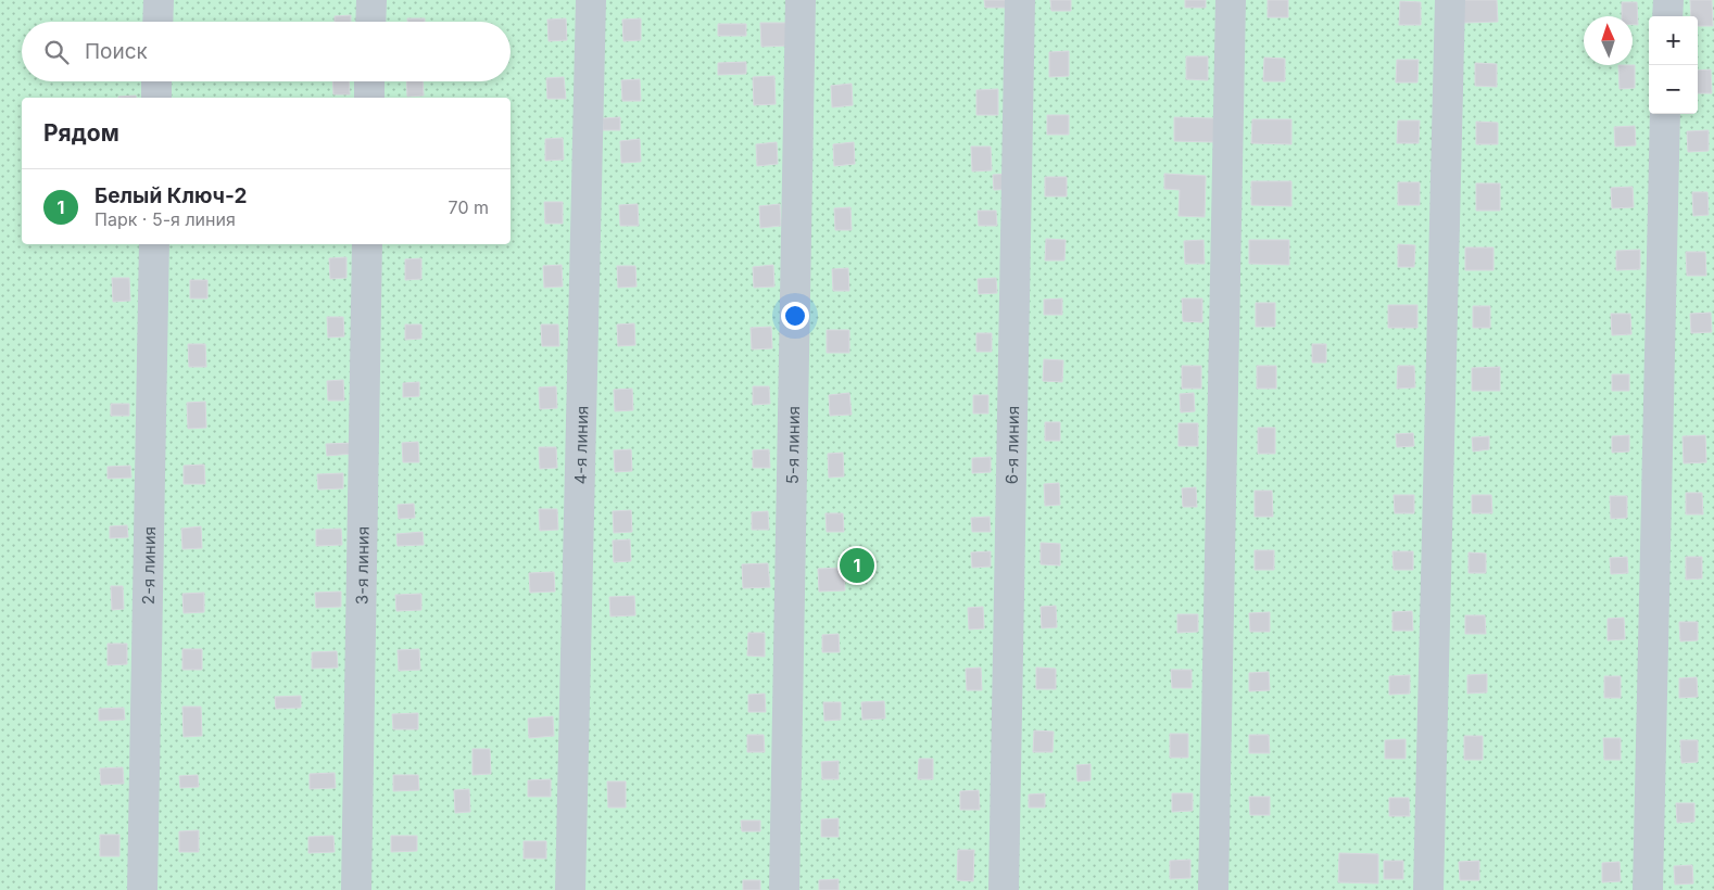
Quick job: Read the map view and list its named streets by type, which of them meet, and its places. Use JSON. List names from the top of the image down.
{
  "streets": {
    "street": [
      "4-я линия",
      "5-я линия",
      "6-я линия",
      "2-я линия",
      "3-я линия"
    ]
  },
  "north": "top",
  "page": {
    "map_buttons": ["+", "−"],
    "search": "Поиск",
    "heading": "Рядом",
    "list": [
      {
        "mark": "1",
        "name": "Белый Ключ-2",
        "note": "Парк · 5-я линия",
        "value": "70 m"
      }
    ],
    "pins": "1"
  }
}
